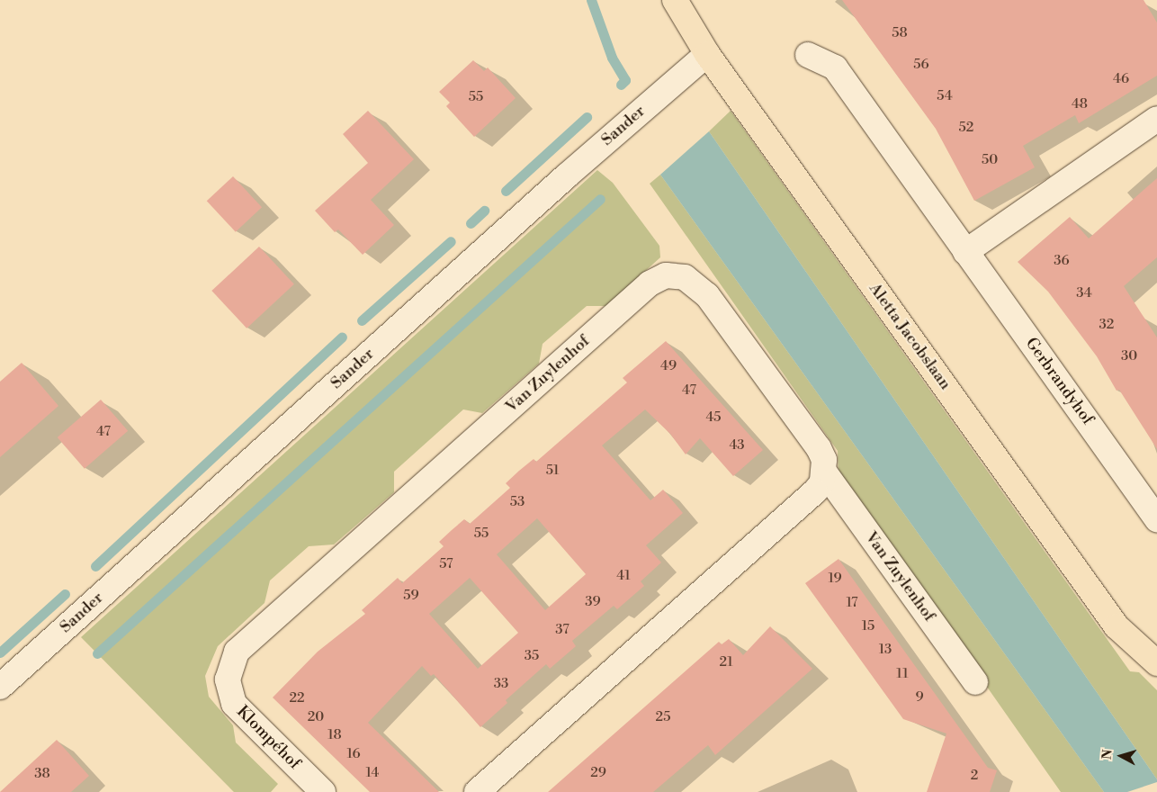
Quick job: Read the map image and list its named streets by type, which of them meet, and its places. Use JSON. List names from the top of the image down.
{
  "streets": {
    "main road": ["Aletta Jacobslaan"],
    "street": [
      "Sander",
      "Van Zuylenhof",
      "Gerbrandyhof",
      "Klompéhof"
    ]
  },
  "crossings": [
    ["Sander", "Aletta Jacobslaan"],
    ["Van Zuylenhof", "Klompéhof"]
  ],
  "house_numbers": [
    "58",
    "56",
    "46",
    "54",
    "55",
    "48",
    "52",
    "50",
    "36",
    "34",
    "32",
    "30",
    "49",
    "47",
    "45",
    "47",
    "43",
    "51",
    "53",
    "55",
    "57",
    "41",
    "19",
    "59",
    "39",
    "17",
    "15",
    "37",
    "13",
    "35",
    "21",
    "11",
    "33",
    "9",
    "22",
    "20",
    "25",
    "18",
    "16",
    "14",
    "29",
    "38",
    "2"
  ],
  "north": "left"
}
